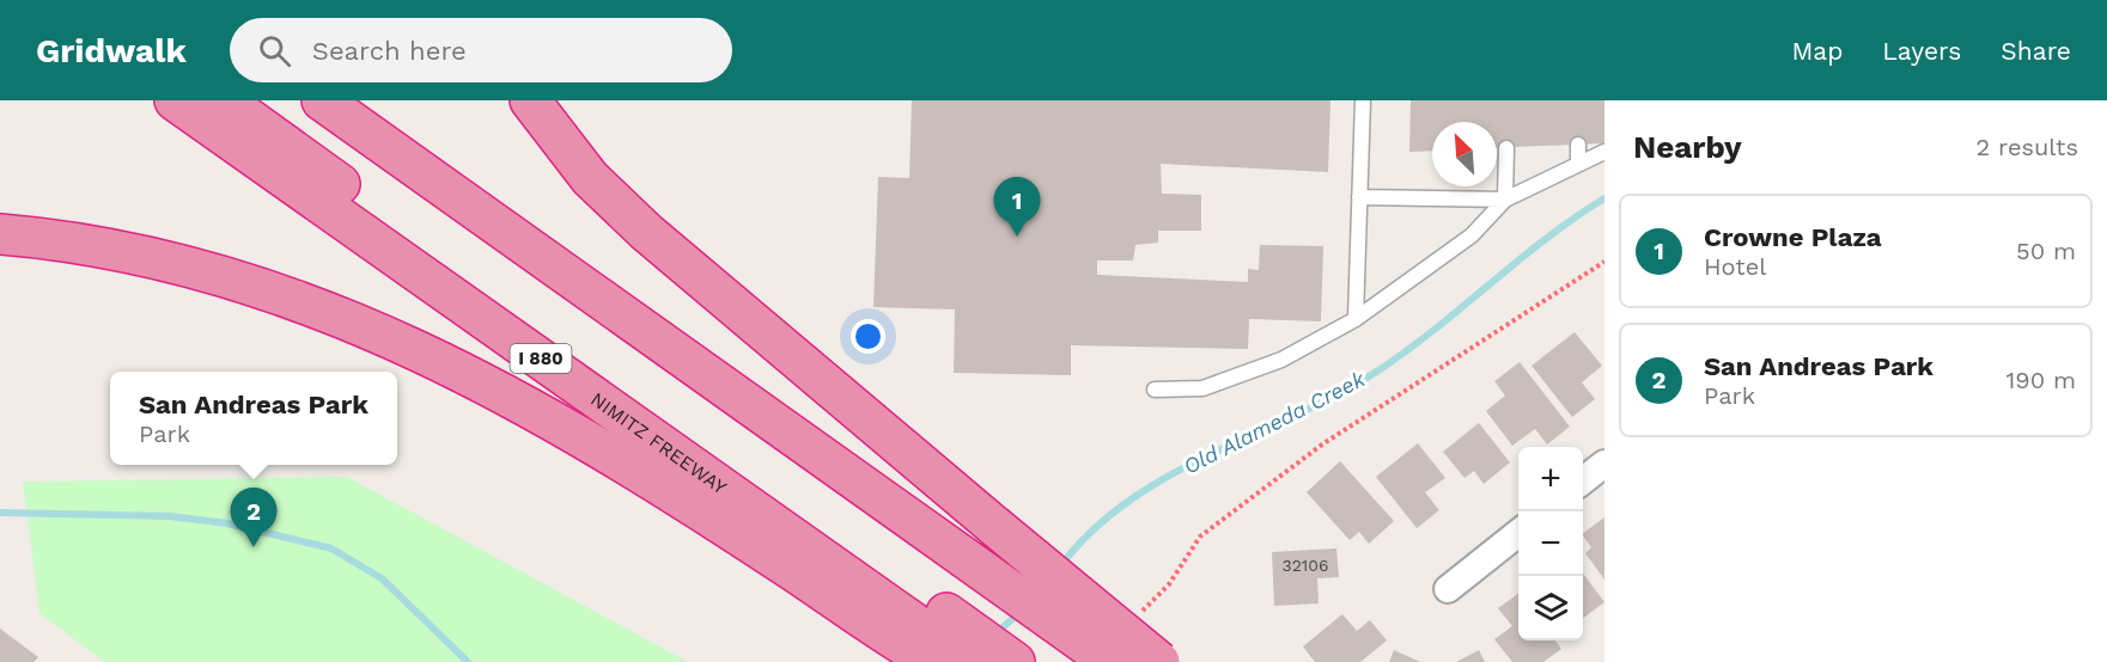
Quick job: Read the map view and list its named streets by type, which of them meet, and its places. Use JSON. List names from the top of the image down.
{
  "streets": {
    "highway": ["I 880", "NIMITZ FREEWAY"]
  },
  "crossings": [
    ["I 880", "NIMITZ FREEWAY"]
  ],
  "water": ["Old Alameda Creek"],
  "house_numbers": ["32106"],
  "north": "top left",
  "page": {
    "header": "Gridwalk",
    "search": "Search here",
    "nav": ["Map", "Layers", "Share"],
    "heading": ["Nearby", "2 results"],
    "pins": ["1", "2"],
    "list": [
      {
        "mark": "1",
        "name": "Crowne Plaza",
        "note": "Hotel",
        "value": "50 m"
      },
      {
        "mark": "2",
        "name": "San Andreas Park",
        "note": "Park",
        "value": "190 m"
      }
    ],
    "popup": ["San Andreas Park", "Park"],
    "map_buttons": ["+", "−"]
  }
}
